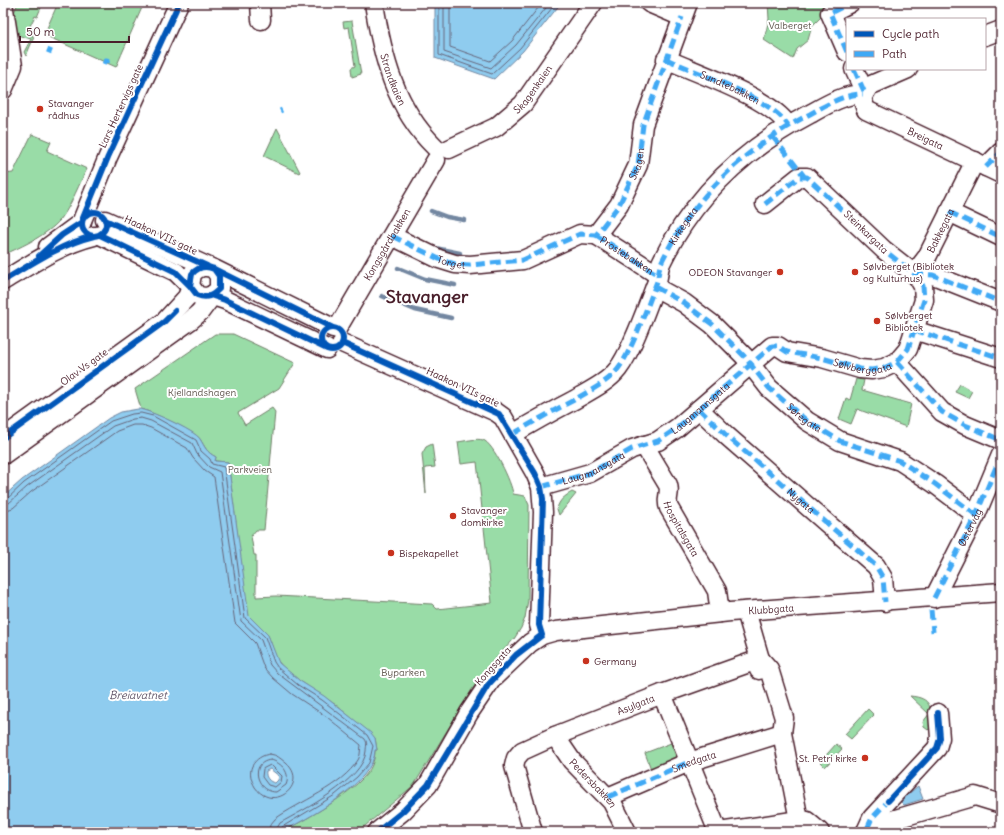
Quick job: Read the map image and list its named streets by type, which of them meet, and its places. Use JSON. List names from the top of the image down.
{
  "streets": {
    "street": [
      "Strandkaien",
      "Skagenkaien",
      "Sundtebakken",
      "Lars Hertervigs gate",
      "Breigata",
      "Skagen",
      "Kirkegata",
      "Bakkegata",
      "Steinkargata",
      "Haakon VIIs gate",
      "Kongsgårdbakken",
      "Prostebakken",
      "Torget",
      "Sølvberggata",
      "Olav Vs gate",
      "Laugmannsgata",
      "Søregata",
      "Laugmansgata",
      "Nygata",
      "Hospitalsgata",
      "Østervåg",
      "Klubbgata",
      "Kongsgata",
      "Asylgata",
      "Smedgata",
      "Pedersbakken"
    ]
  },
  "crossings": [
    ["Strandkaien", "Skagenkaien"],
    ["Strandkaien", "Kongsgårdbakken"],
    ["Skagenkaien", "Kongsgårdbakken"],
    ["Sundtebakken", "Skagen"],
    ["Sundtebakken", "Kirkegata"],
    ["Lars Hertervigs gate", "Haakon VIIs gate"],
    ["Breigata", "Kirkegata"],
    ["Breigata", "Bakkegata"],
    ["Skagen", "Prostebakken"],
    ["Skagen", "Torget"],
    ["Kirkegata", "Haakon VIIs gate"],
    ["Kirkegata", "Prostebakken"],
    ["Kirkegata", "Søregata"],
    ["Bakkegata", "Steinkargata"],
    ["Haakon VIIs gate", "Kongsgårdbakken"],
    ["Haakon VIIs gate", "Olav Vs gate"],
    ["Haakon VIIs gate", "Laugmansgata"],
    ["Kongsgårdbakken", "Torget"],
    ["Prostebakken", "Torget"],
    ["Prostebakken", "Søregata"],
    ["Sølvberggata", "Laugmannsgata"],
    ["Sølvberggata", "Søregata"],
    ["Laugmannsgata", "Søregata"],
    ["Laugmannsgata", "Laugmansgata"],
    ["Laugmannsgata", "Nygata"],
    ["Laugmannsgata", "Hospitalsgata"],
    ["Søregata", "Østervåg"],
    ["Laugmansgata", "Hospitalsgata"],
    ["Nygata", "Klubbgata"],
    ["Hospitalsgata", "Klubbgata"],
    ["Østervåg", "Klubbgata"],
    ["Klubbgata", "Kongsgata"],
    ["Asylgata", "Pedersbakken"],
    ["Smedgata", "Pedersbakken"]
  ],
  "districts": ["Stavanger"],
  "water": ["Breiavatnet"],
  "parks": [
    "Valberget",
    "Kjellandshagen",
    "Parkveien",
    "Byparken"
  ],
  "places": [
    "Stavanger rådhus",
    "ODEON Stavanger",
    "Sølvberget (Bibliotek og Kulturhus)",
    "Sølvberget Bibliotek",
    "Stavanger domkirke",
    "Bispekapellet",
    "Germany",
    "St. Petri kirke"
  ],
  "legend": ["Cycle path", "Path"],
  "scale_bar": "50 m"
}
